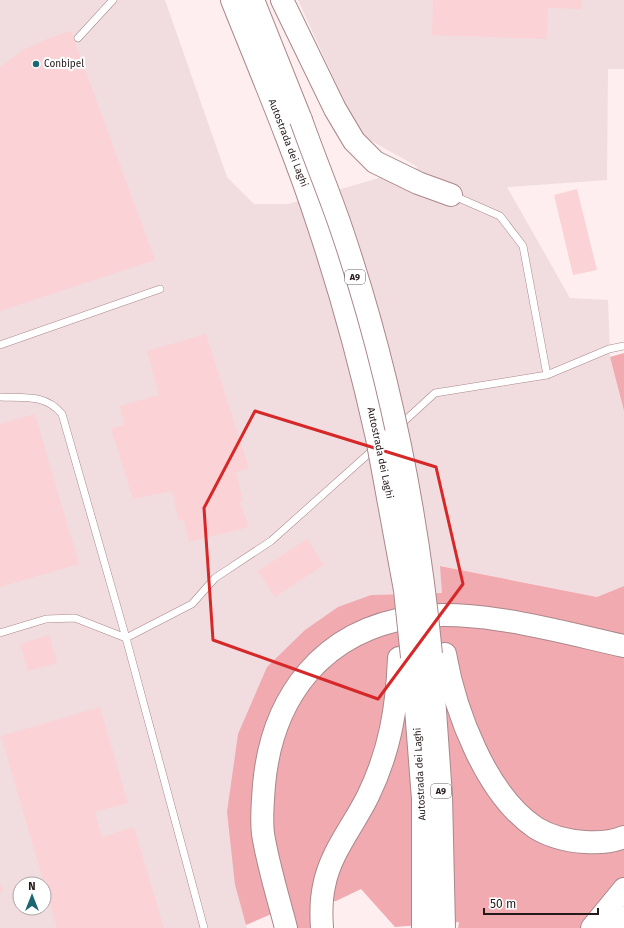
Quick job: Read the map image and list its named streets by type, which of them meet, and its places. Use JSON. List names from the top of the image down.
{
  "streets": {
    "highway": ["Autostrada dei Laghi", "A9"]
  },
  "places": ["Conbipel"],
  "scale_bar": "50 m",
  "north": "top"
}
